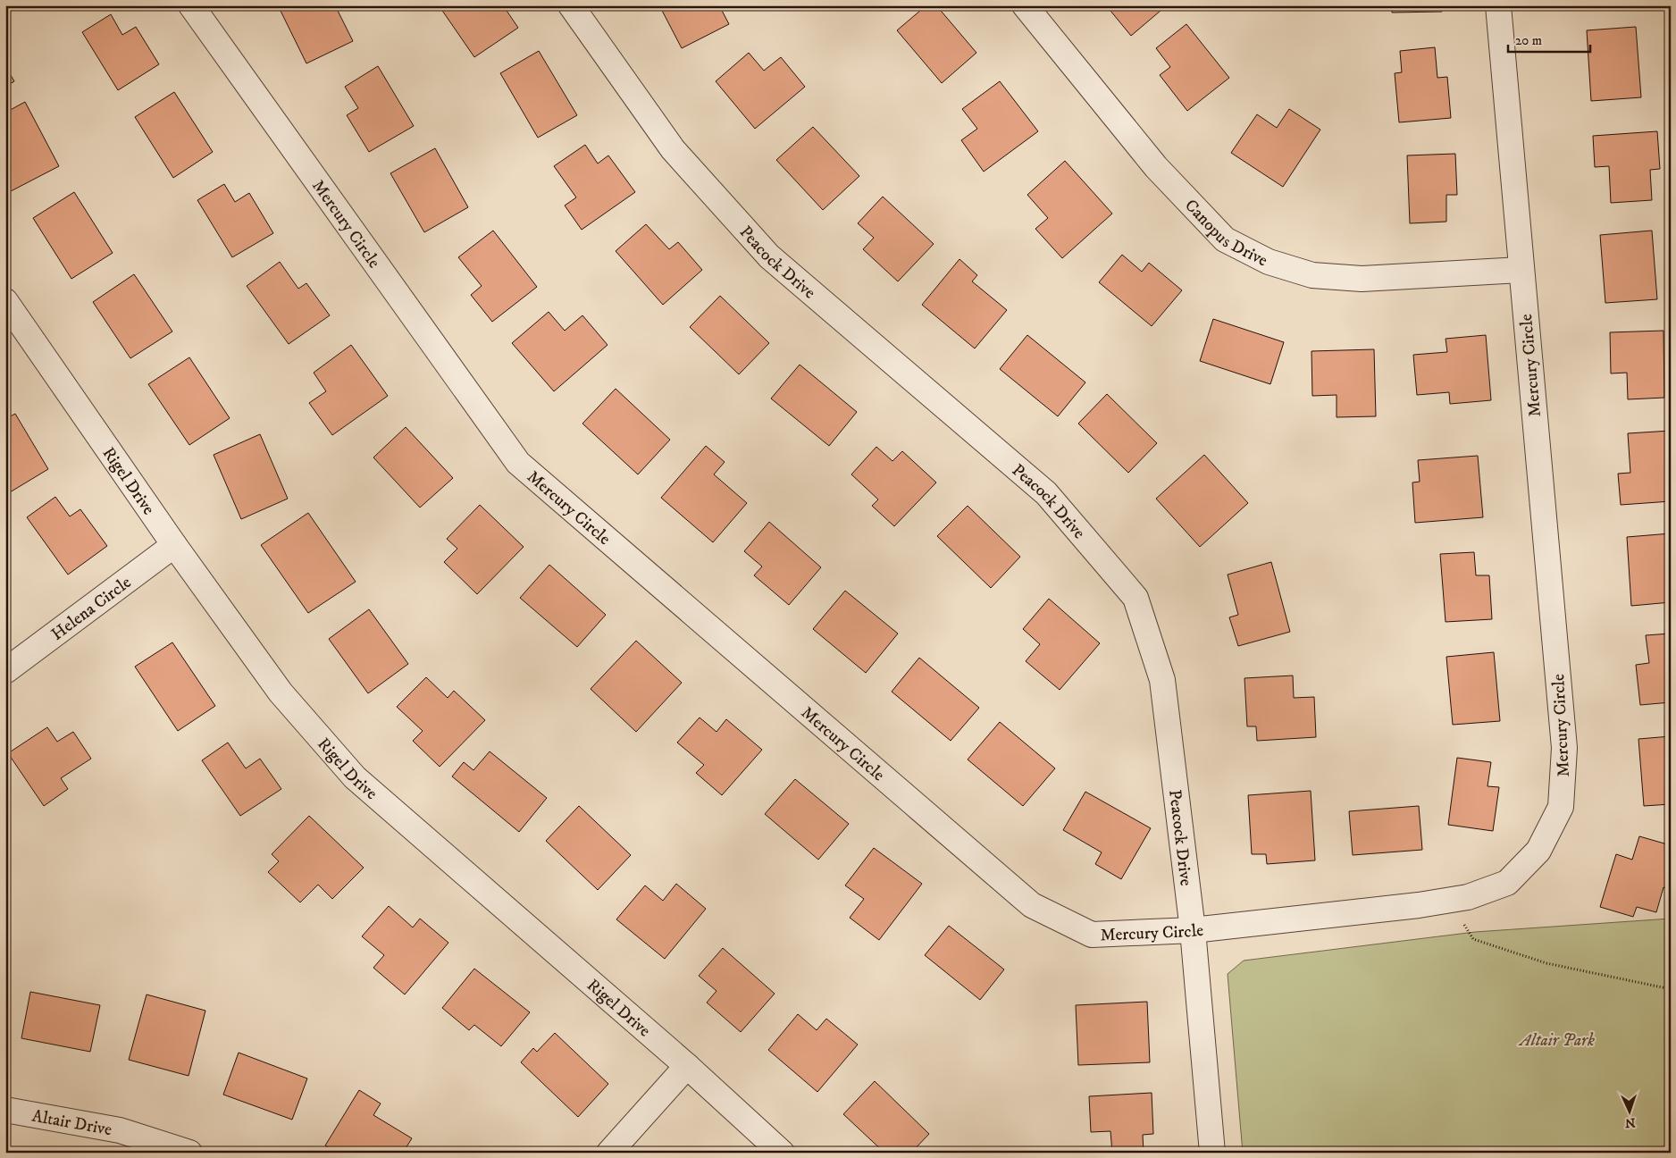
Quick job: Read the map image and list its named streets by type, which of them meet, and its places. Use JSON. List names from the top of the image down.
{
  "streets": {
    "street": [
      "Mercury Circle",
      "Canopus Drive",
      "Peacock Drive",
      "Rigel Drive",
      "Helena Circle",
      "Altair Drive"
    ]
  },
  "crossings": [
    ["Mercury Circle", "Canopus Drive"],
    ["Mercury Circle", "Peacock Drive"],
    ["Rigel Drive", "Helena Circle"]
  ],
  "parks": ["Altair Park"],
  "scale_bar": "20 m",
  "north": "bottom"
}
